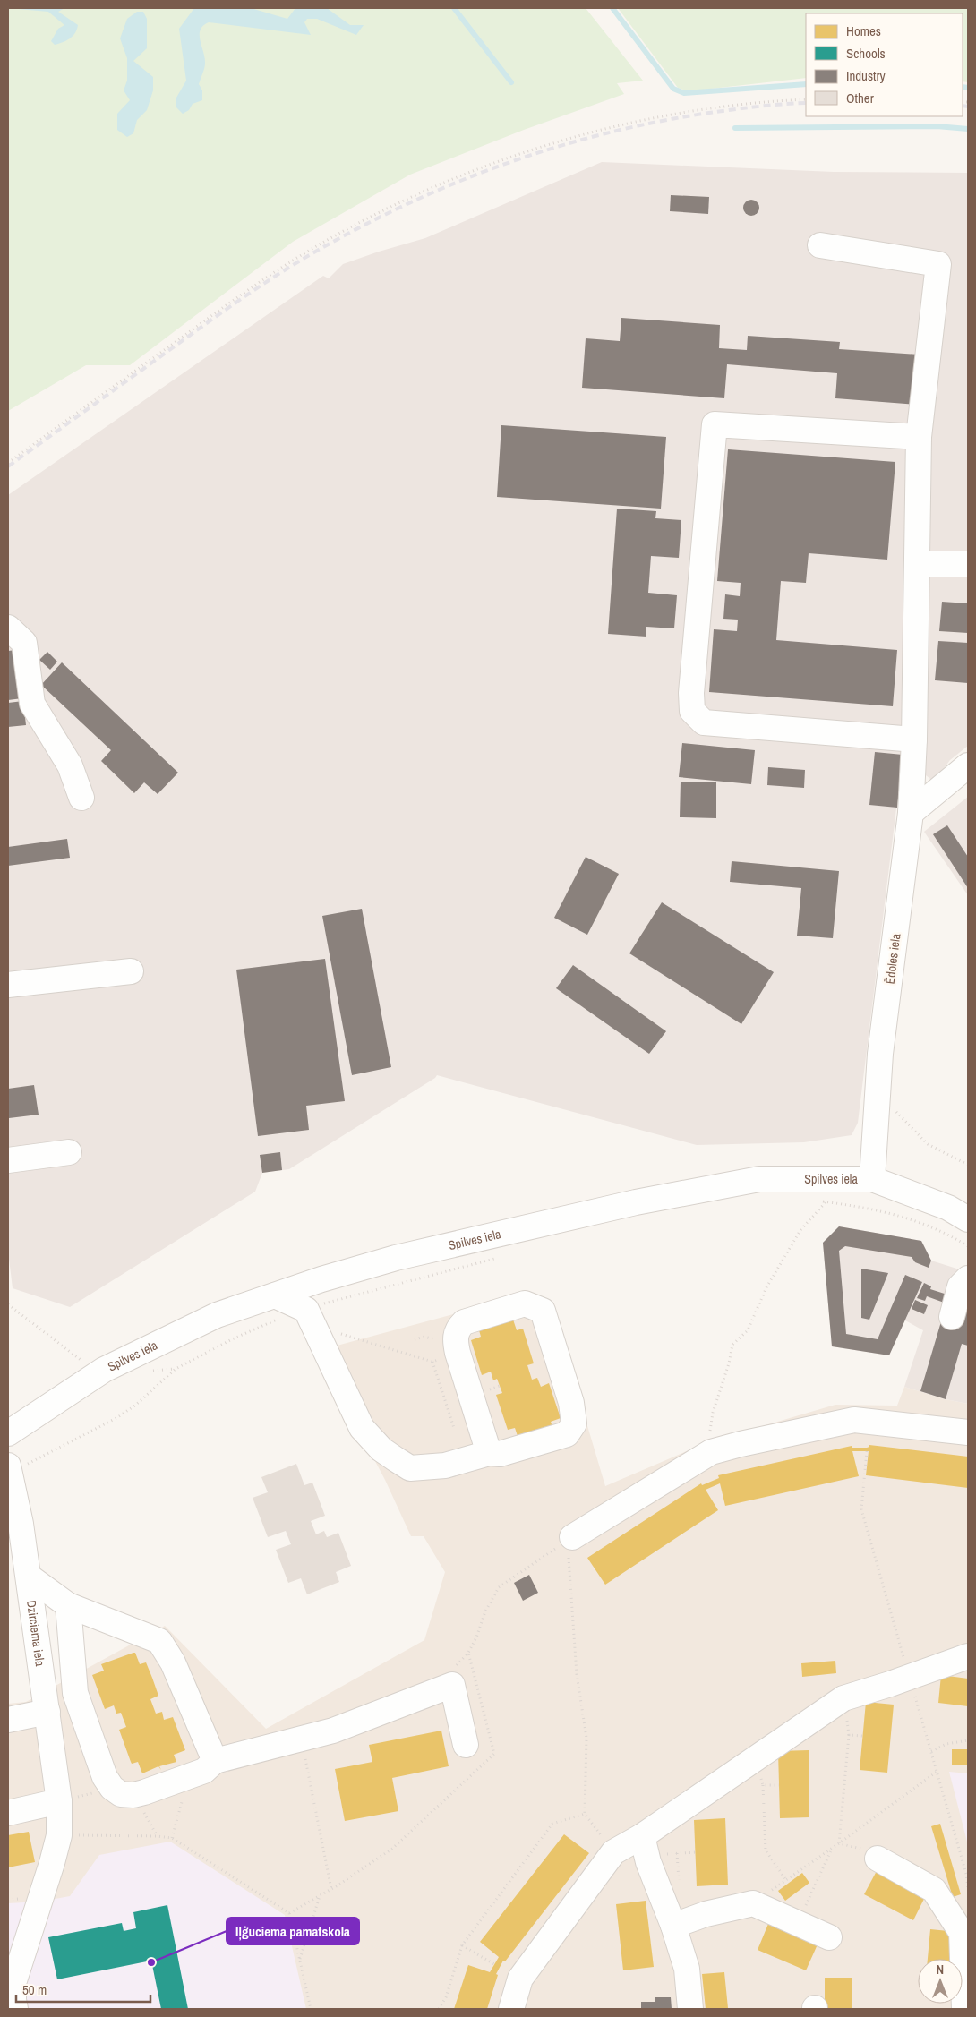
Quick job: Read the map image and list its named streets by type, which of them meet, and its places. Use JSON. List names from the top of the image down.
{
  "streets": {
    "street": ["Ēdoles iela", "Spilves iela", "Dzirciema iela"]
  },
  "crossings": [
    ["Ēdoles iela", "Spilves iela"]
  ],
  "places": ["Iļģuciema pamatskola"],
  "legend": [
    "Homes",
    "Schools",
    "Industry",
    "Other"
  ],
  "scale_bar": "50 m",
  "north": "top"
}
